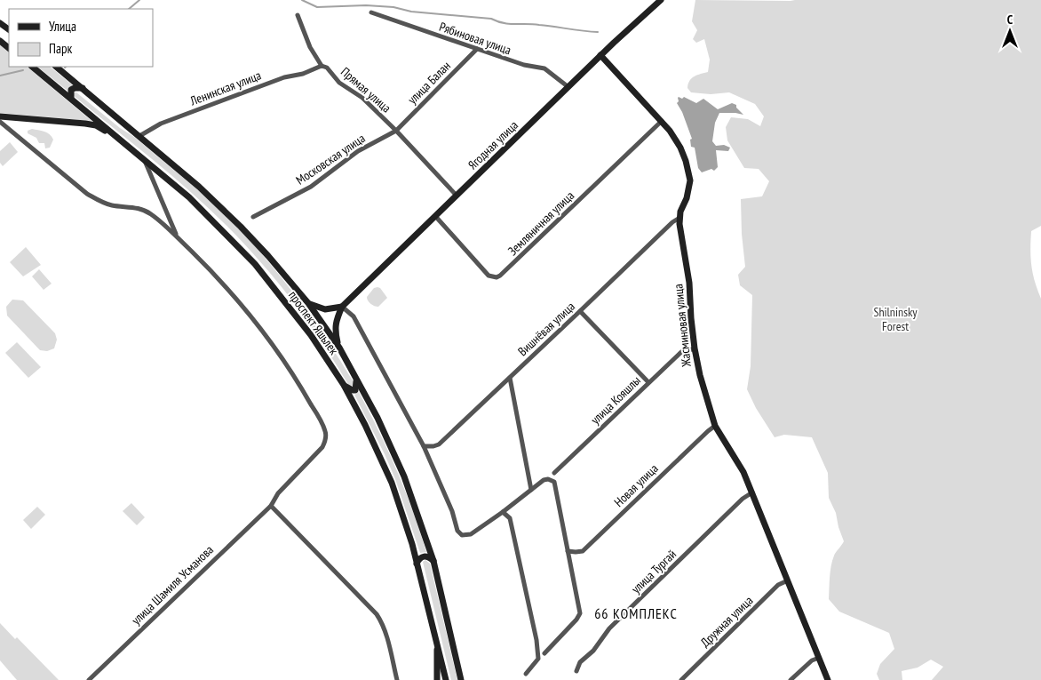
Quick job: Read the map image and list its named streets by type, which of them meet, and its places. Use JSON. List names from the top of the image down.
{
  "streets": {
    "main road": ["Ягодная улица", "проспект Яшьлек", "Жасминовая улица"],
    "street": [
      "Рябиновая улица",
      "улица Балан",
      "Ленинская улица",
      "Прямая улица",
      "Московская улица",
      "Земляничная улица",
      "Вишнёвая улица",
      "улица Кояшлы",
      "Новая улица",
      "улица Тургай",
      "улица Шамиля Усманова",
      "Дружная улица"
    ]
  },
  "crossings": [
    ["Рябиновая улица", "улица Балан"],
    ["Рябиновая улица", "Ягодная улица"],
    ["улица Балан", "Прямая улица"],
    ["улица Балан", "Московская улица"],
    ["Ленинская улица", "Прямая улица"],
    ["Ленинская улица", "проспект Яшьлек"],
    ["Прямая улица", "Ягодная улица"],
    ["Прямая улица", "Московская улица"],
    ["Ягодная улица", "Земляничная улица"],
    ["Ягодная улица", "Жасминовая улица"],
    ["Земляничная улица", "Жасминовая улица"],
    ["Жасминовая улица", "Вишнёвая улица"],
    ["Жасминовая улица", "улица Кояшлы"],
    ["Жасминовая улица", "Новая улица"],
    ["Жасминовая улица", "улица Тургай"],
    ["Жасминовая улица", "Дружная улица"]
  ],
  "districts": ["66 КОМПЛЕКС"],
  "parks": ["Shilninsky Forest"],
  "legend": ["Улица", "Парк"],
  "north": "top"
}
